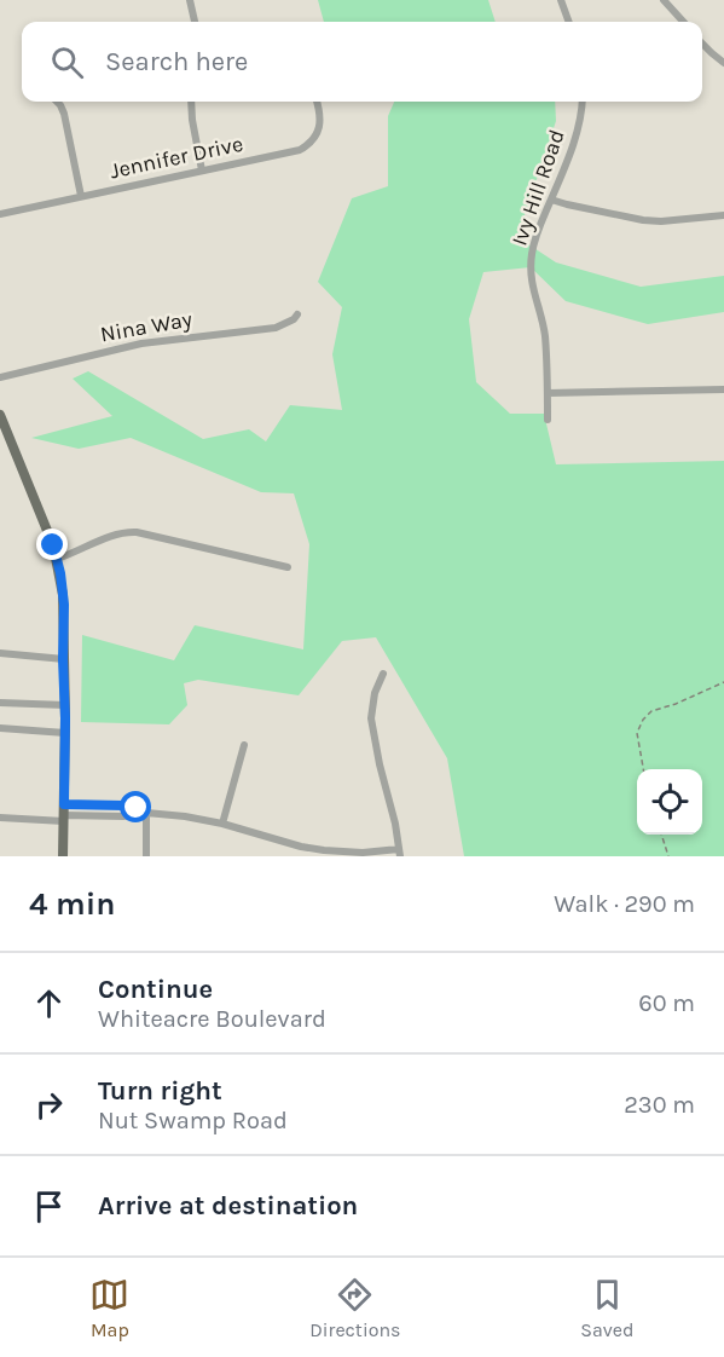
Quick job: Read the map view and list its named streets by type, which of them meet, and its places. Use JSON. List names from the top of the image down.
{
  "streets": {
    "street": ["Jennifer Drive", "Ivy Hill Road", "Nina Way"]
  },
  "page": {
    "search": "Search here",
    "heading": ["4 min", "Walk · 290 m"],
    "list": [
      ["Continue", "Whiteacre Boulevard", "60 m"],
      ["Turn right", "Nut Swamp Road", "230 m"],
      "Arrive at destination"
    ],
    "nav": ["Map", "Directions", "Saved"]
  }
}
